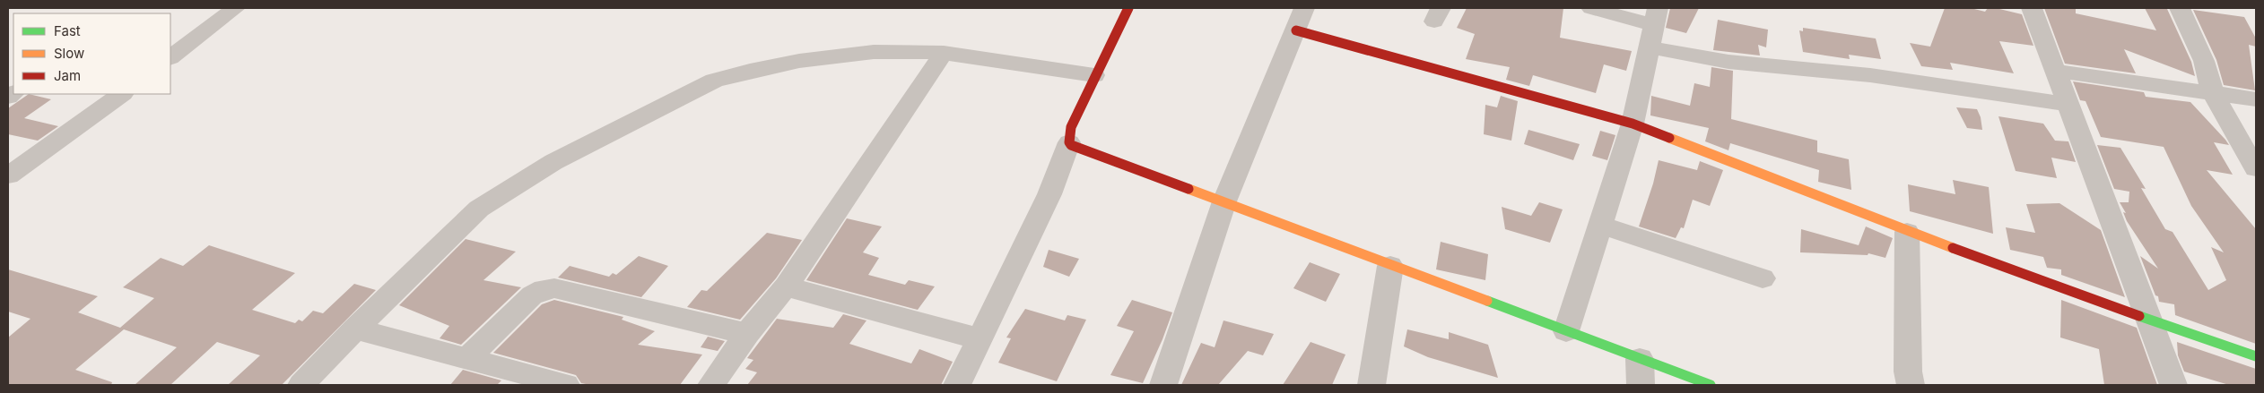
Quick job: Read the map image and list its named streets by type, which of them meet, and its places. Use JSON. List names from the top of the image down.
{
  "legend": ["Fast", "Slow", "Jam"]
}
